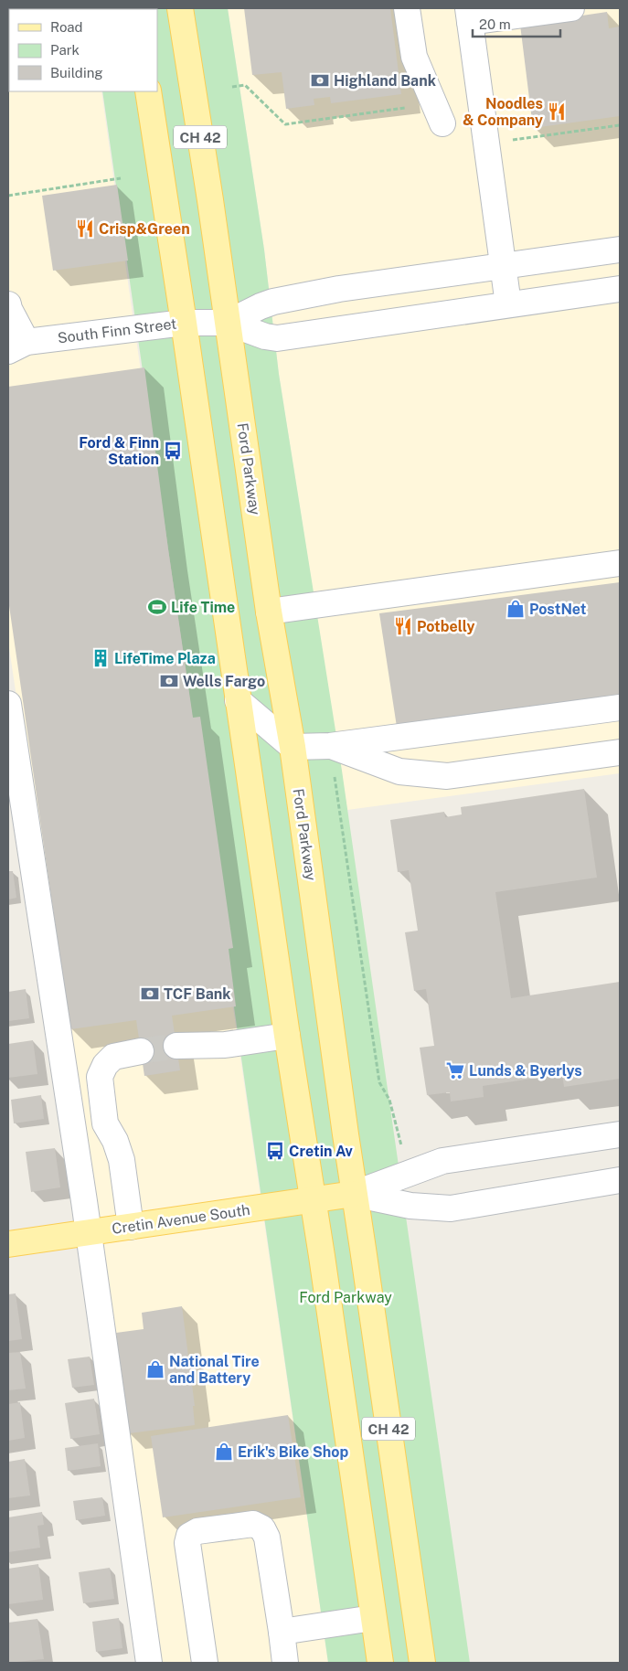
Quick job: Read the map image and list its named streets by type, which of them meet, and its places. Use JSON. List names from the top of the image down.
{
  "streets": {
    "main road": ["CH 42", "Ford Parkway", "Cretin Avenue South"],
    "street": ["South Finn Street"]
  },
  "crossings": [
    ["CH 42", "South Finn Street"],
    ["CH 42", "Cretin Avenue South"],
    ["South Finn Street", "Ford Parkway"],
    ["Ford Parkway", "Cretin Avenue South"]
  ],
  "parks": ["Ford Parkway"],
  "places": {
    "bank": ["Highland Bank", "Wells Fargo", "TCF Bank"],
    "restaurant": ["Noodles & Company", "Crisp&Green", "Potbelly"],
    "bus stop": ["Ford & Finn Station", "Cretin Av"],
    "sports": ["Life Time"],
    "shop": ["PostNet", "National Tire and Battery", "Erik's Bike Shop"],
    "building": ["LifeTime Plaza"],
    "supermarket": ["Lunds & Byerlys"]
  },
  "legend": ["Road", "Park", "Building"],
  "scale_bar": "20 m"
}
